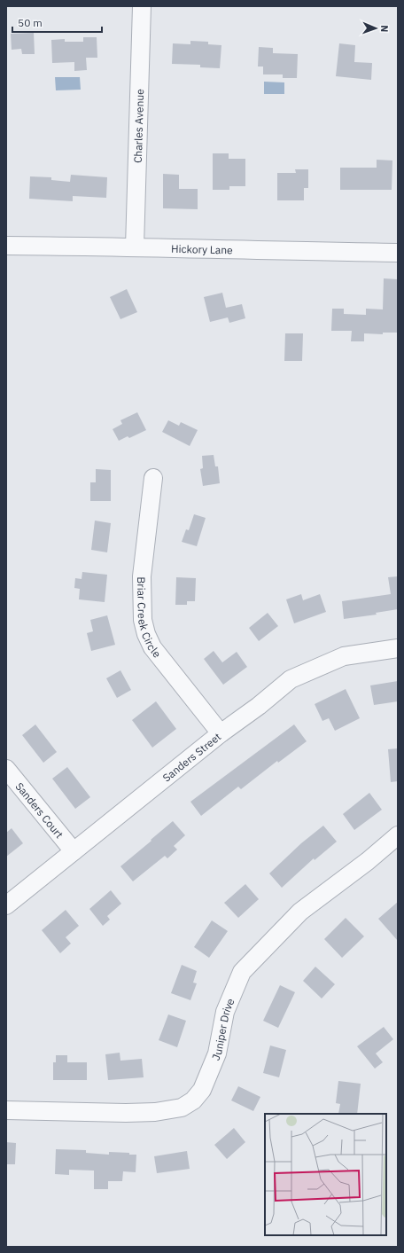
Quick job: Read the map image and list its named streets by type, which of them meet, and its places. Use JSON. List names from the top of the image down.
{
  "streets": {
    "street": [
      "Charles Avenue",
      "Hickory Lane",
      "Briar Creek Circle",
      "Sanders Street",
      "Sanders Court",
      "Juniper Drive"
    ]
  },
  "crossings": [
    ["Charles Avenue", "Hickory Lane"],
    ["Briar Creek Circle", "Sanders Street"],
    ["Sanders Street", "Sanders Court"]
  ],
  "scale_bar": "50 m",
  "north": "right"
}
